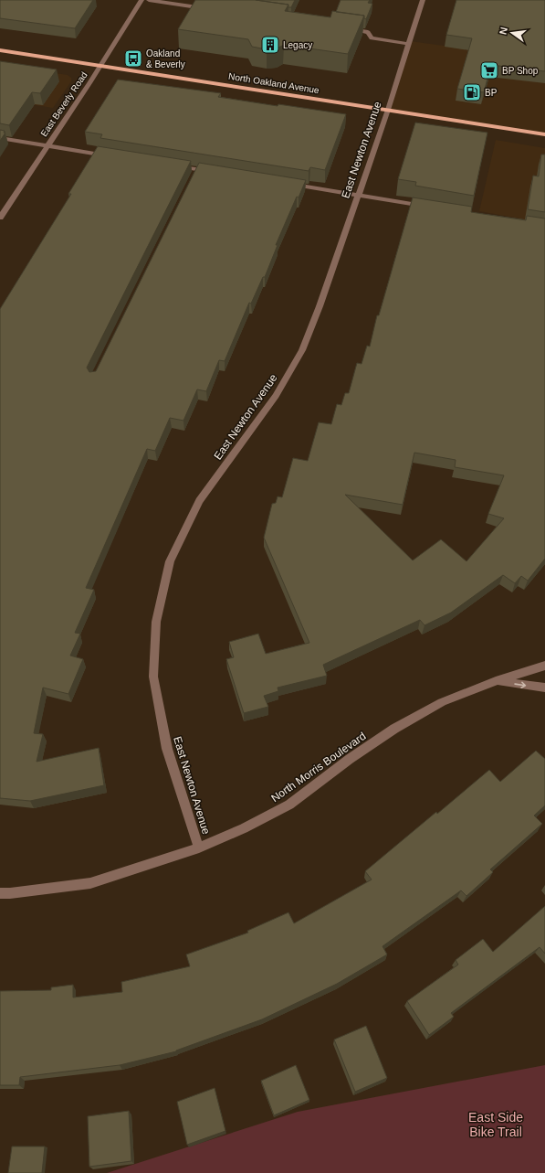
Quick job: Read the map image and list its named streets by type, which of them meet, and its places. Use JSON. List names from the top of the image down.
{
  "streets": {
    "main road": ["North Oakland Avenue"],
    "street": ["East Beverly Road", "East Newton Avenue", "North Morris Boulevard"]
  },
  "crossings": [
    ["North Oakland Avenue", "East Beverly Road"],
    ["North Oakland Avenue", "East Newton Avenue"],
    ["East Newton Avenue", "North Morris Boulevard"]
  ],
  "parks": ["East Side Bike Trail"],
  "places": {
    "building": ["Legacy"],
    "bus stop": ["Oakland & Beverly"],
    "supermarket": ["BP Shop"],
    "fuel station": ["BP"]
  },
  "north": "left"
}
